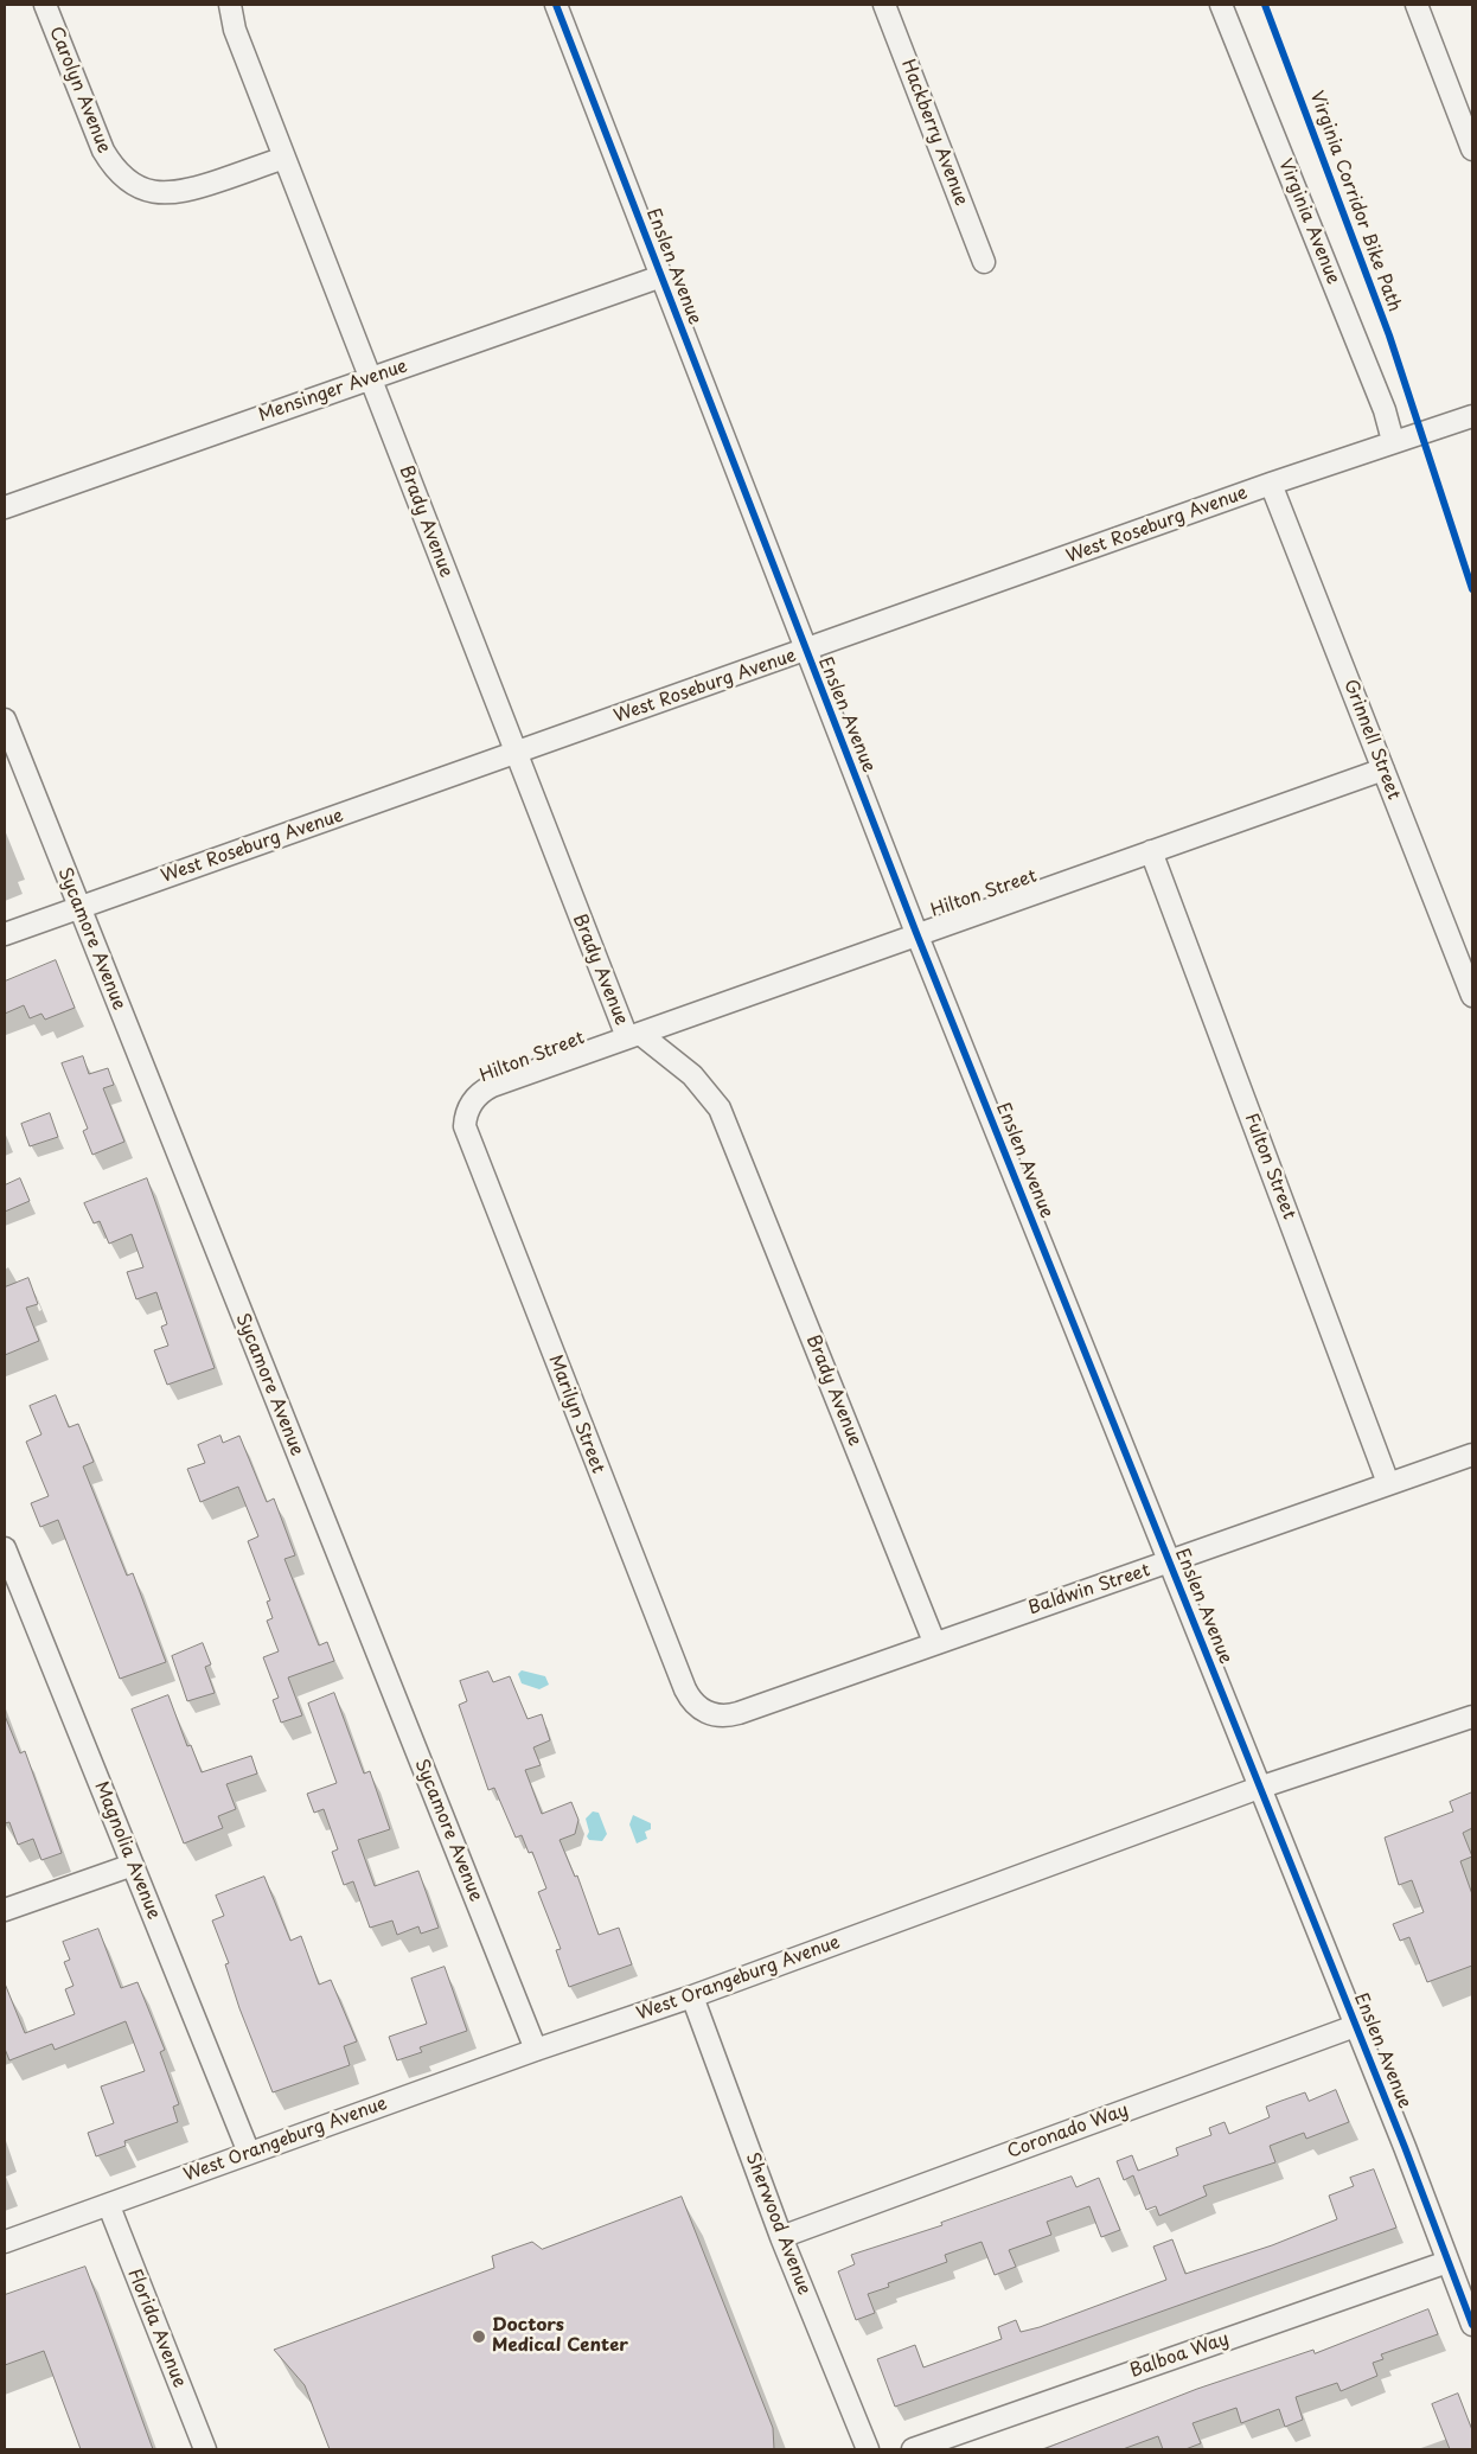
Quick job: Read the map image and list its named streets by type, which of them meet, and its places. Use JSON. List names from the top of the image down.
{
  "streets": {
    "street": [
      "Carolyn Avenue",
      "Hackberry Avenue",
      "Virginia Avenue",
      "Enslen Avenue",
      "Mensinger Avenue",
      "Brady Avenue",
      "West Roseburg Avenue",
      "Grinnell Street",
      "Hilton Street",
      "Sycamore Avenue",
      "Fulton Street",
      "Marilyn Street",
      "Baldwin Street",
      "Magnolia Avenue",
      "West Orangeburg Avenue",
      "Coronado Way",
      "Sherwood Avenue",
      "Florida Avenue",
      "Balboa Way"
    ],
    "cycle path": ["Virginia Corridor Bike Path"]
  },
  "crossings": [
    ["Carolyn Avenue", "Brady Avenue"],
    ["Virginia Avenue", "West Roseburg Avenue"],
    ["Enslen Avenue", "Mensinger Avenue"],
    ["Enslen Avenue", "West Roseburg Avenue"],
    ["Enslen Avenue", "Hilton Street"],
    ["Enslen Avenue", "Baldwin Street"],
    ["Enslen Avenue", "West Orangeburg Avenue"],
    ["Enslen Avenue", "Coronado Way"],
    ["Enslen Avenue", "Balboa Way"],
    ["Mensinger Avenue", "Brady Avenue"],
    ["Brady Avenue", "West Roseburg Avenue"],
    ["Brady Avenue", "Hilton Street"],
    ["Brady Avenue", "Baldwin Street"],
    ["West Roseburg Avenue", "Grinnell Street"],
    ["West Roseburg Avenue", "Sycamore Avenue"],
    ["Grinnell Street", "Hilton Street"],
    ["Hilton Street", "Fulton Street"],
    ["Hilton Street", "Marilyn Street"],
    ["Sycamore Avenue", "West Orangeburg Avenue"],
    ["Fulton Street", "Baldwin Street"],
    ["Marilyn Street", "Baldwin Street"],
    ["Magnolia Avenue", "West Orangeburg Avenue"],
    ["West Orangeburg Avenue", "Sherwood Avenue"],
    ["West Orangeburg Avenue", "Florida Avenue"],
    ["Coronado Way", "Sherwood Avenue"]
  ],
  "places": ["Doctors Medical Center"]
}
